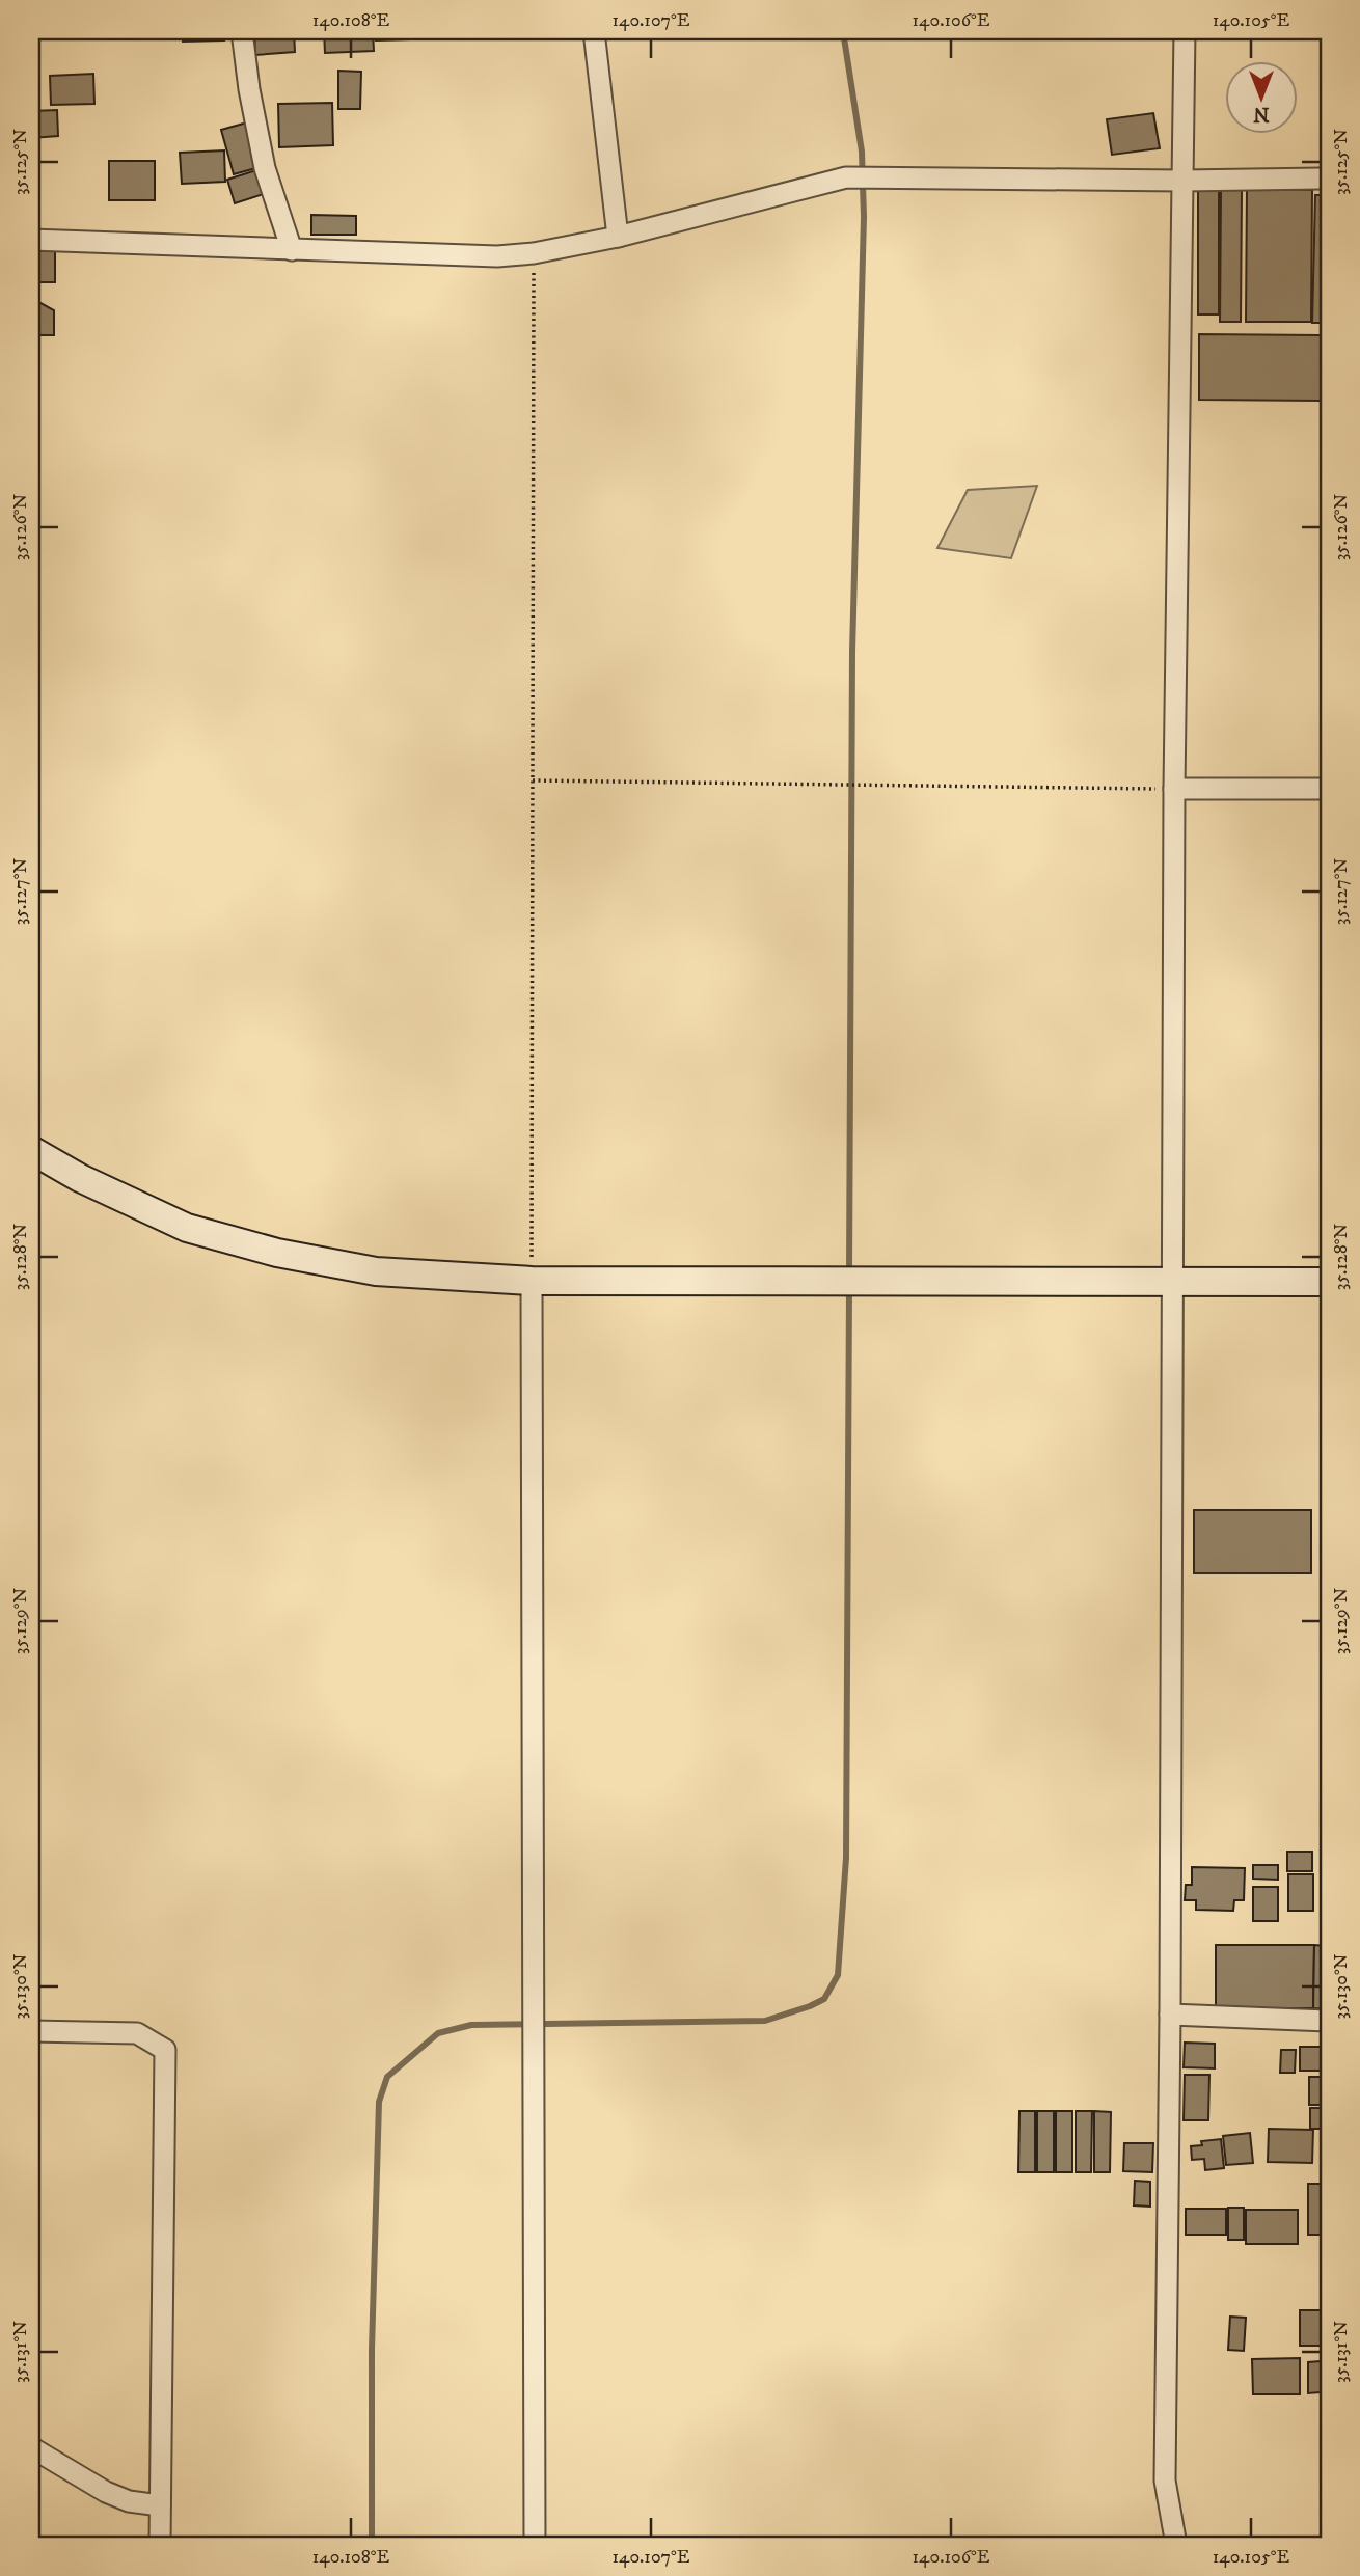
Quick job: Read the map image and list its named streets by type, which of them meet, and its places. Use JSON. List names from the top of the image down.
{
  "north": "bottom",
  "coordinates": [
    "140.108°E",
    "140.107°E",
    "140.106°E",
    "140.105°E",
    "35.125°N",
    "35.126°N",
    "35.127°N",
    "35.128°N",
    "35.129°N",
    "35.130°N",
    "35.131°N"
  ]
}
